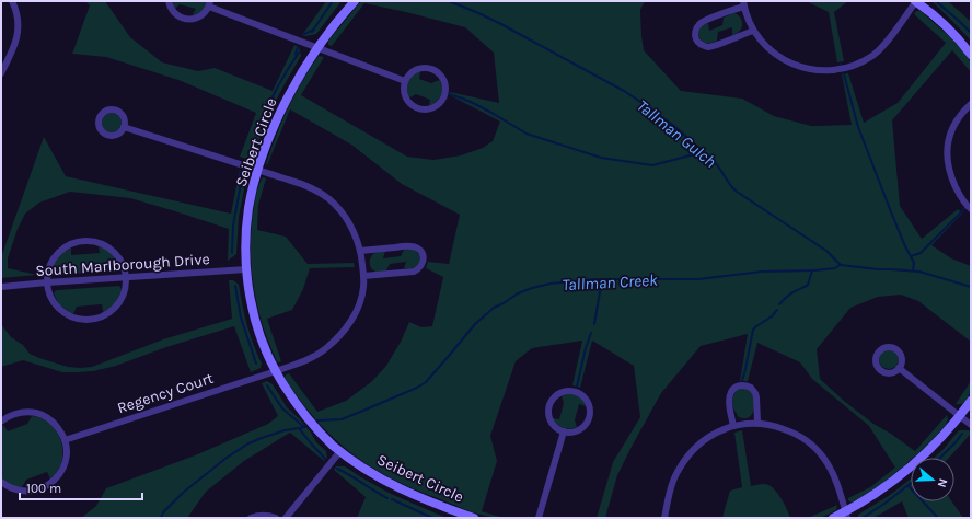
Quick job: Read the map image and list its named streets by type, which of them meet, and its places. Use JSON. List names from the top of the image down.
{
  "streets": {
    "street": ["Seibert Circle", "South Marlborough Drive", "Regency Court"]
  },
  "crossings": [
    ["Seibert Circle", "South Marlborough Drive"],
    ["Seibert Circle", "Regency Court"]
  ],
  "water": ["Tallman Gulch", "Tallman Creek"],
  "scale_bar": "100 m",
  "north": "right"
}
